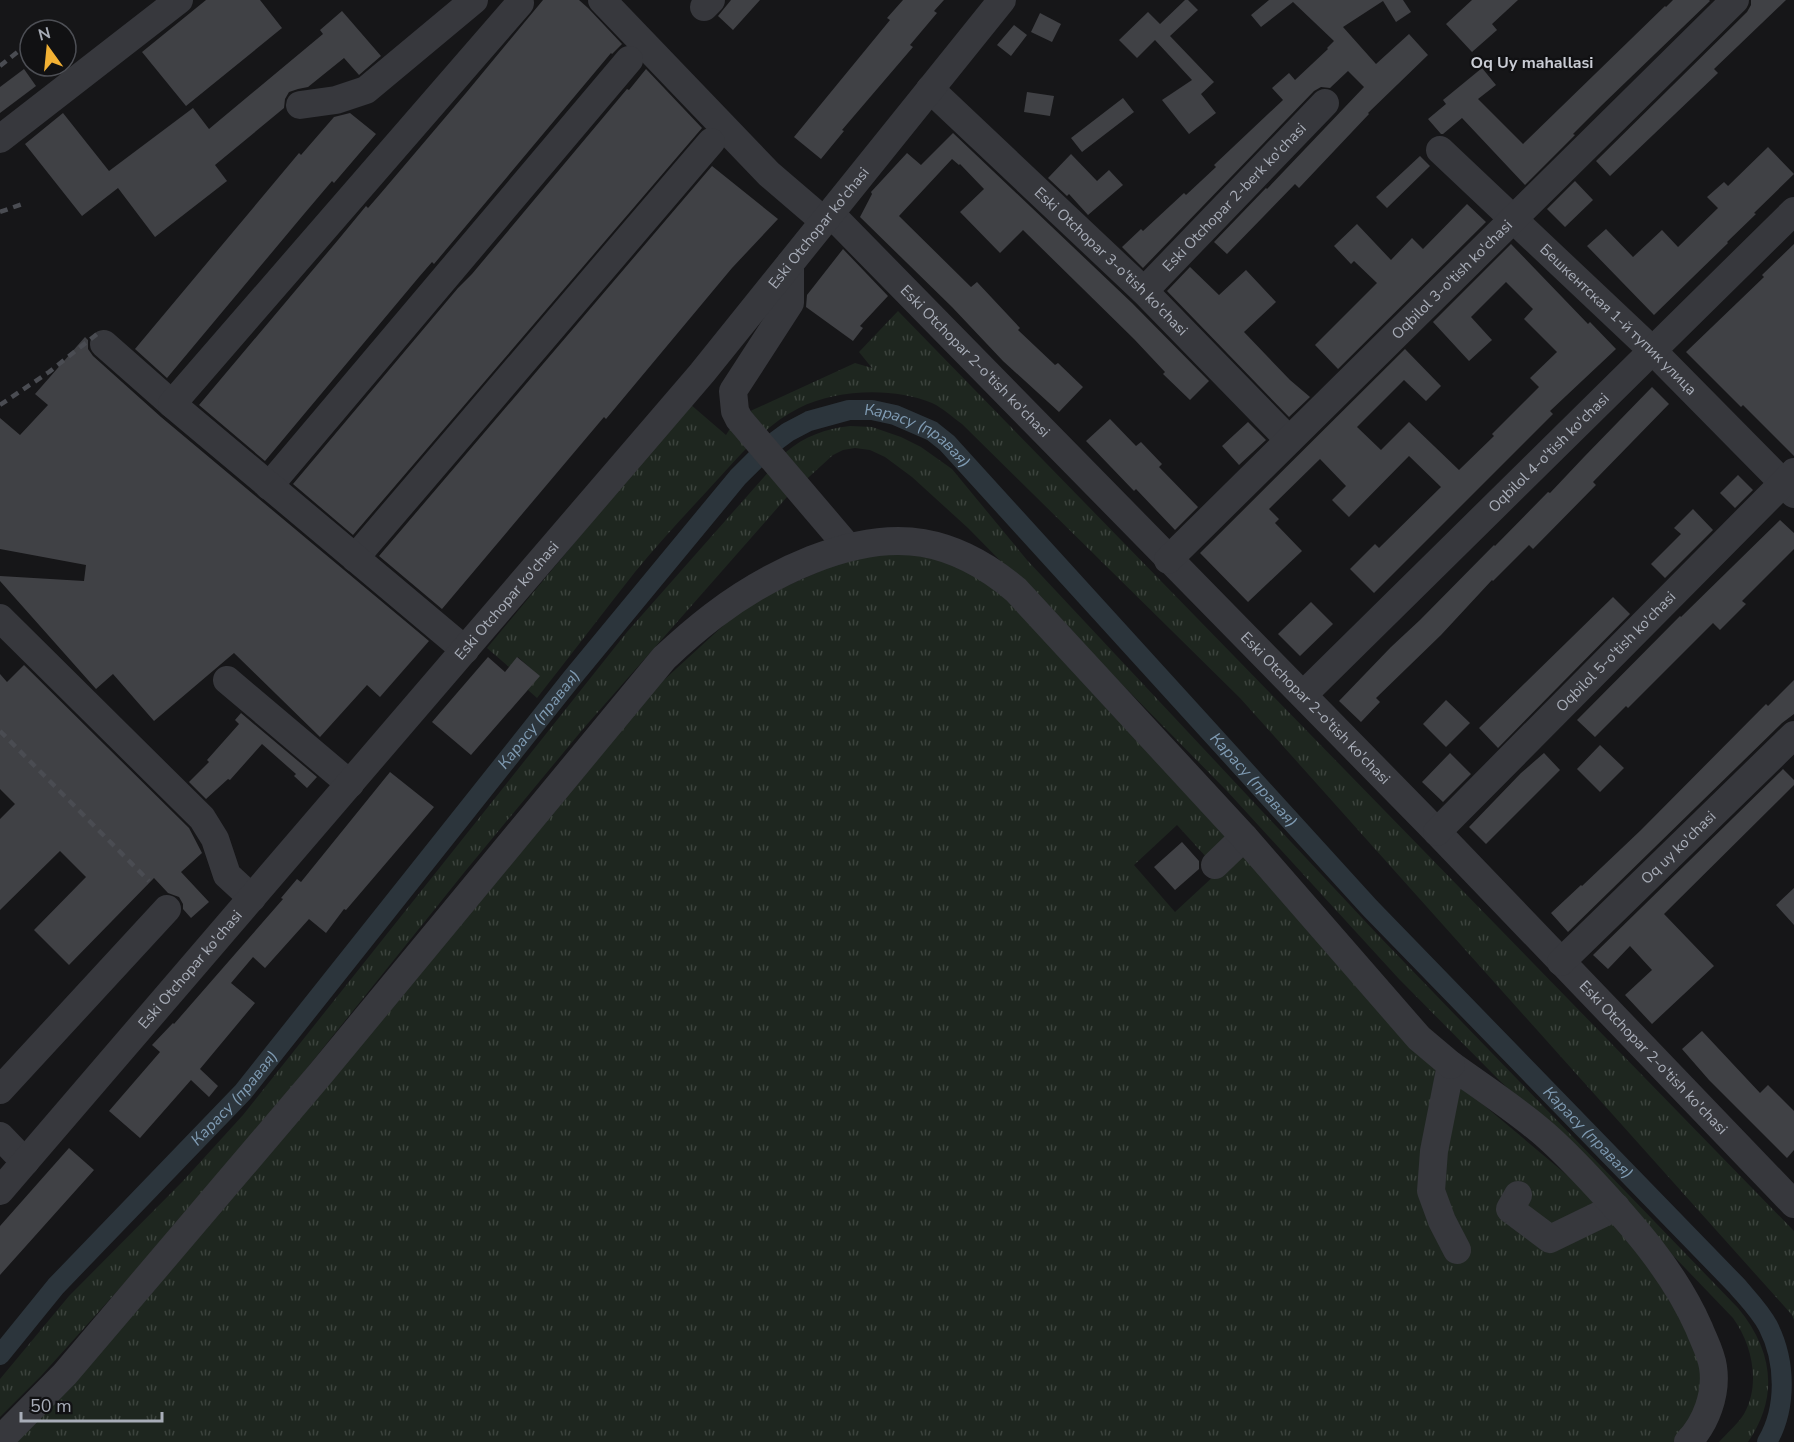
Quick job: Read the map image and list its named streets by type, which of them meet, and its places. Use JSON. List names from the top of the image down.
{
  "streets": {
    "street": [
      "Eski Otchopar 2-berk ko'chasi",
      "Eski Otchopar ko'chasi",
      "Eski Otchopar 3-o'tish ko'chasi",
      "Oqbilol 3-o'tish ko'chasi",
      "Бешкентская 1-й тупик улица",
      "Eski Otchopar 2-o'tish ko'chasi",
      "Oqbilol 4-o'tish ko'chasi",
      "Oqbilol 5-o'tish ko'chasi",
      "Oq uy ko'chasi"
    ]
  },
  "crossings": [
    ["Eski Otchopar 2-berk ko'chasi", "Eski Otchopar 3-o'tish ko'chasi"],
    ["Eski Otchopar ko'chasi", "Eski Otchopar 3-o'tish ko'chasi"],
    ["Eski Otchopar ko'chasi", "Eski Otchopar 2-o'tish ko'chasi"],
    ["Eski Otchopar 3-o'tish ko'chasi", "Oqbilol 3-o'tish ko'chasi"],
    ["Oqbilol 3-o'tish ko'chasi", "Бешкентская 1-й тупик улица"],
    ["Oqbilol 3-o'tish ko'chasi", "Eski Otchopar 2-o'tish ko'chasi"],
    ["Бешкентская 1-й тупик улица", "Oqbilol 4-o'tish ko'chasi"],
    ["Бешкентская 1-й тупик улица", "Oqbilol 5-o'tish ko'chasi"],
    ["Eski Otchopar 2-o'tish ko'chasi", "Oqbilol 4-o'tish ko'chasi"],
    ["Eski Otchopar 2-o'tish ko'chasi", "Oqbilol 5-o'tish ko'chasi"],
    ["Eski Otchopar 2-o'tish ko'chasi", "Oq uy ko'chasi"]
  ],
  "districts": ["Oq Uy mahallasi"],
  "water": ["Карасу (правая)"],
  "scale_bar": "50 m",
  "north": "top"
}
